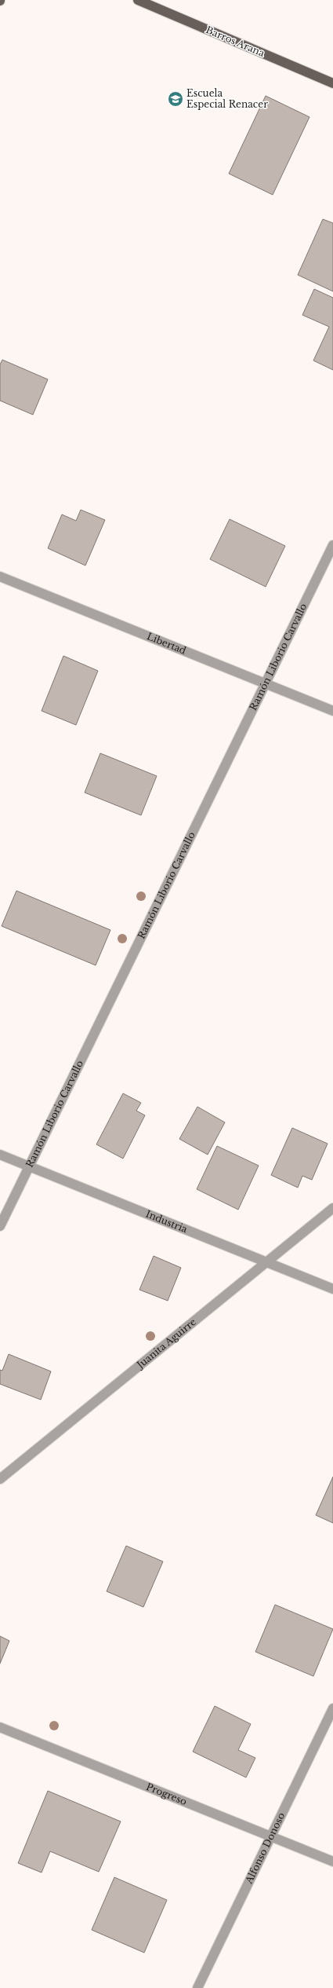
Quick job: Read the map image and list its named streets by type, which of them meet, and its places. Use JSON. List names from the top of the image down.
{
  "streets": {
    "main road": ["Barros Arana"],
    "street": [
      "Libertad",
      "Ramón Liborio Carvallo",
      "Industria",
      "Juanita Aguirre",
      "Progreso",
      "Alfonso Donoso"
    ]
  },
  "crossings": [
    ["Libertad", "Ramón Liborio Carvallo"],
    ["Ramón Liborio Carvallo", "Industria"],
    ["Industria", "Juanita Aguirre"],
    ["Progreso", "Alfonso Donoso"]
  ],
  "places": {
    "school or university": ["Escuela Especial Renacer"]
  }
}
